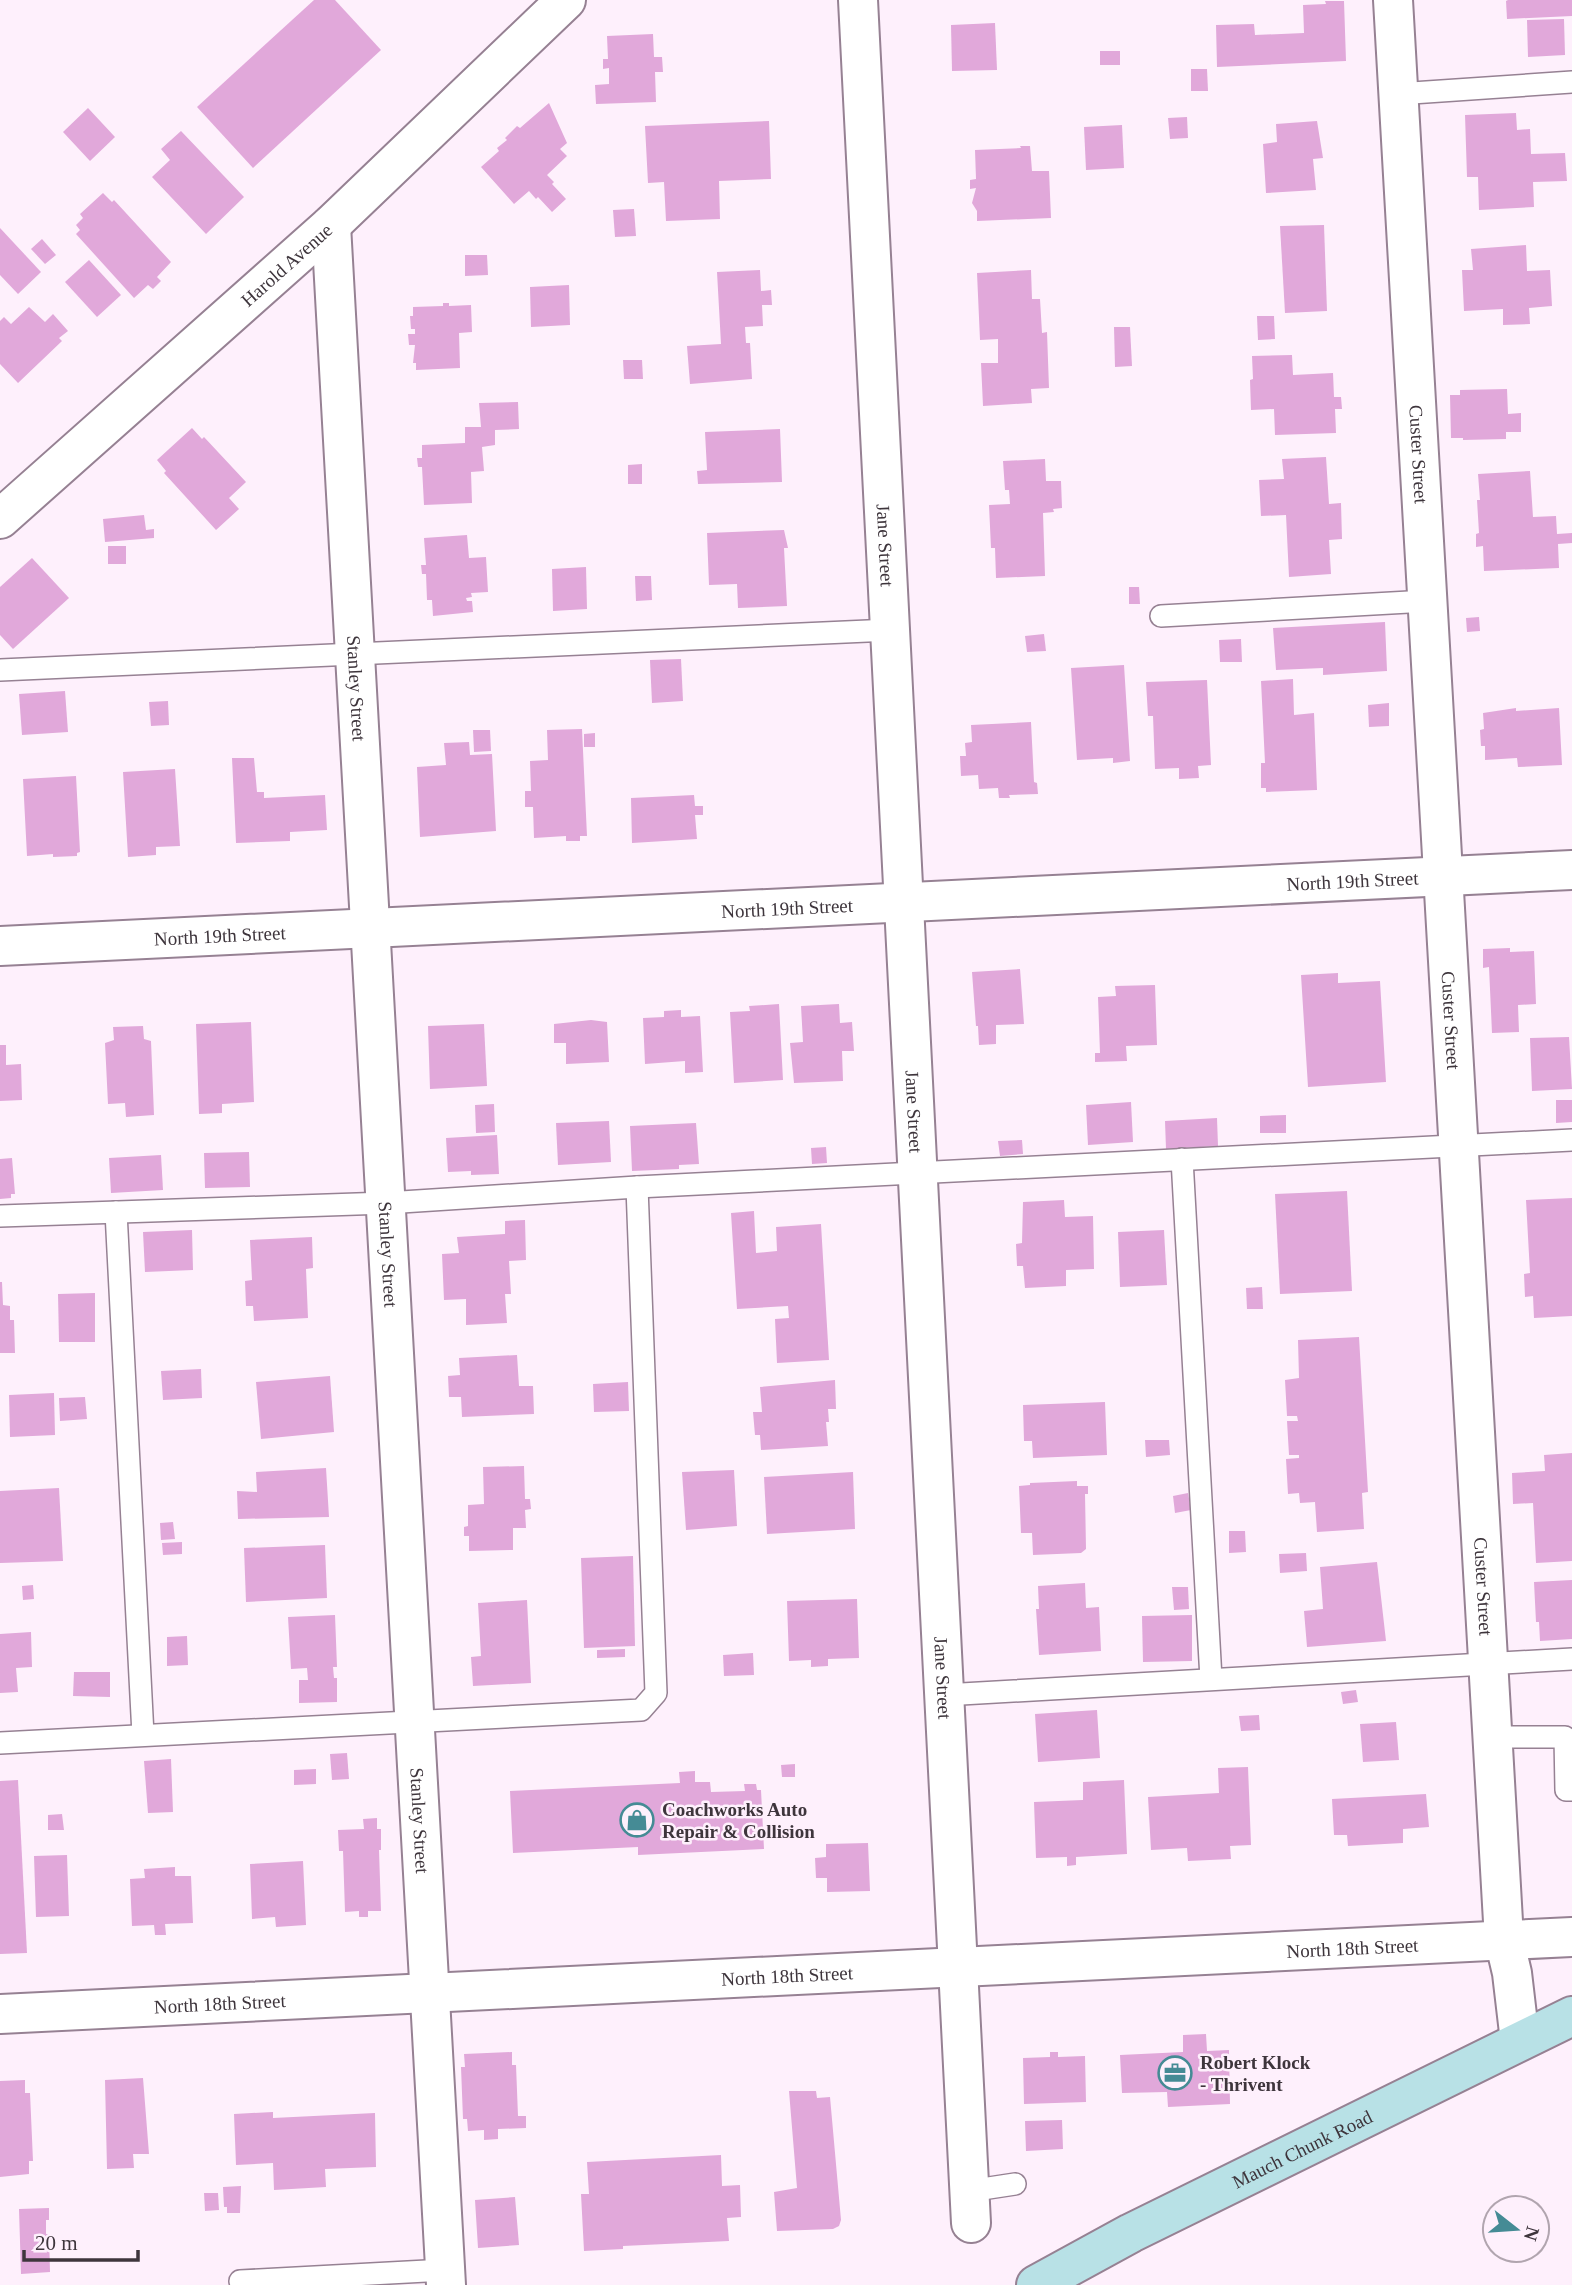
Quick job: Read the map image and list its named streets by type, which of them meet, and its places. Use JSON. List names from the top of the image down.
{
  "streets": {
    "main road": ["Mauch Chunk Road"],
    "street": [
      "Harold Avenue",
      "Custer Street",
      "Jane Street",
      "Stanley Street",
      "North 19th Street",
      "North 18th Street"
    ]
  },
  "crossings": [
    ["Harold Avenue", "Stanley Street"],
    ["Custer Street", "North 19th Street"],
    ["Custer Street", "North 18th Street"],
    ["Custer Street", "Mauch Chunk Road"],
    ["Jane Street", "North 19th Street"],
    ["Jane Street", "North 18th Street"],
    ["Stanley Street", "North 19th Street"],
    ["Stanley Street", "North 18th Street"]
  ],
  "places": {
    "shop": ["Coachworks Auto Repair & Collision"],
    "office": ["Robert Klock - Thrivent"]
  },
  "scale_bar": "20 m",
  "north": "right"
}
